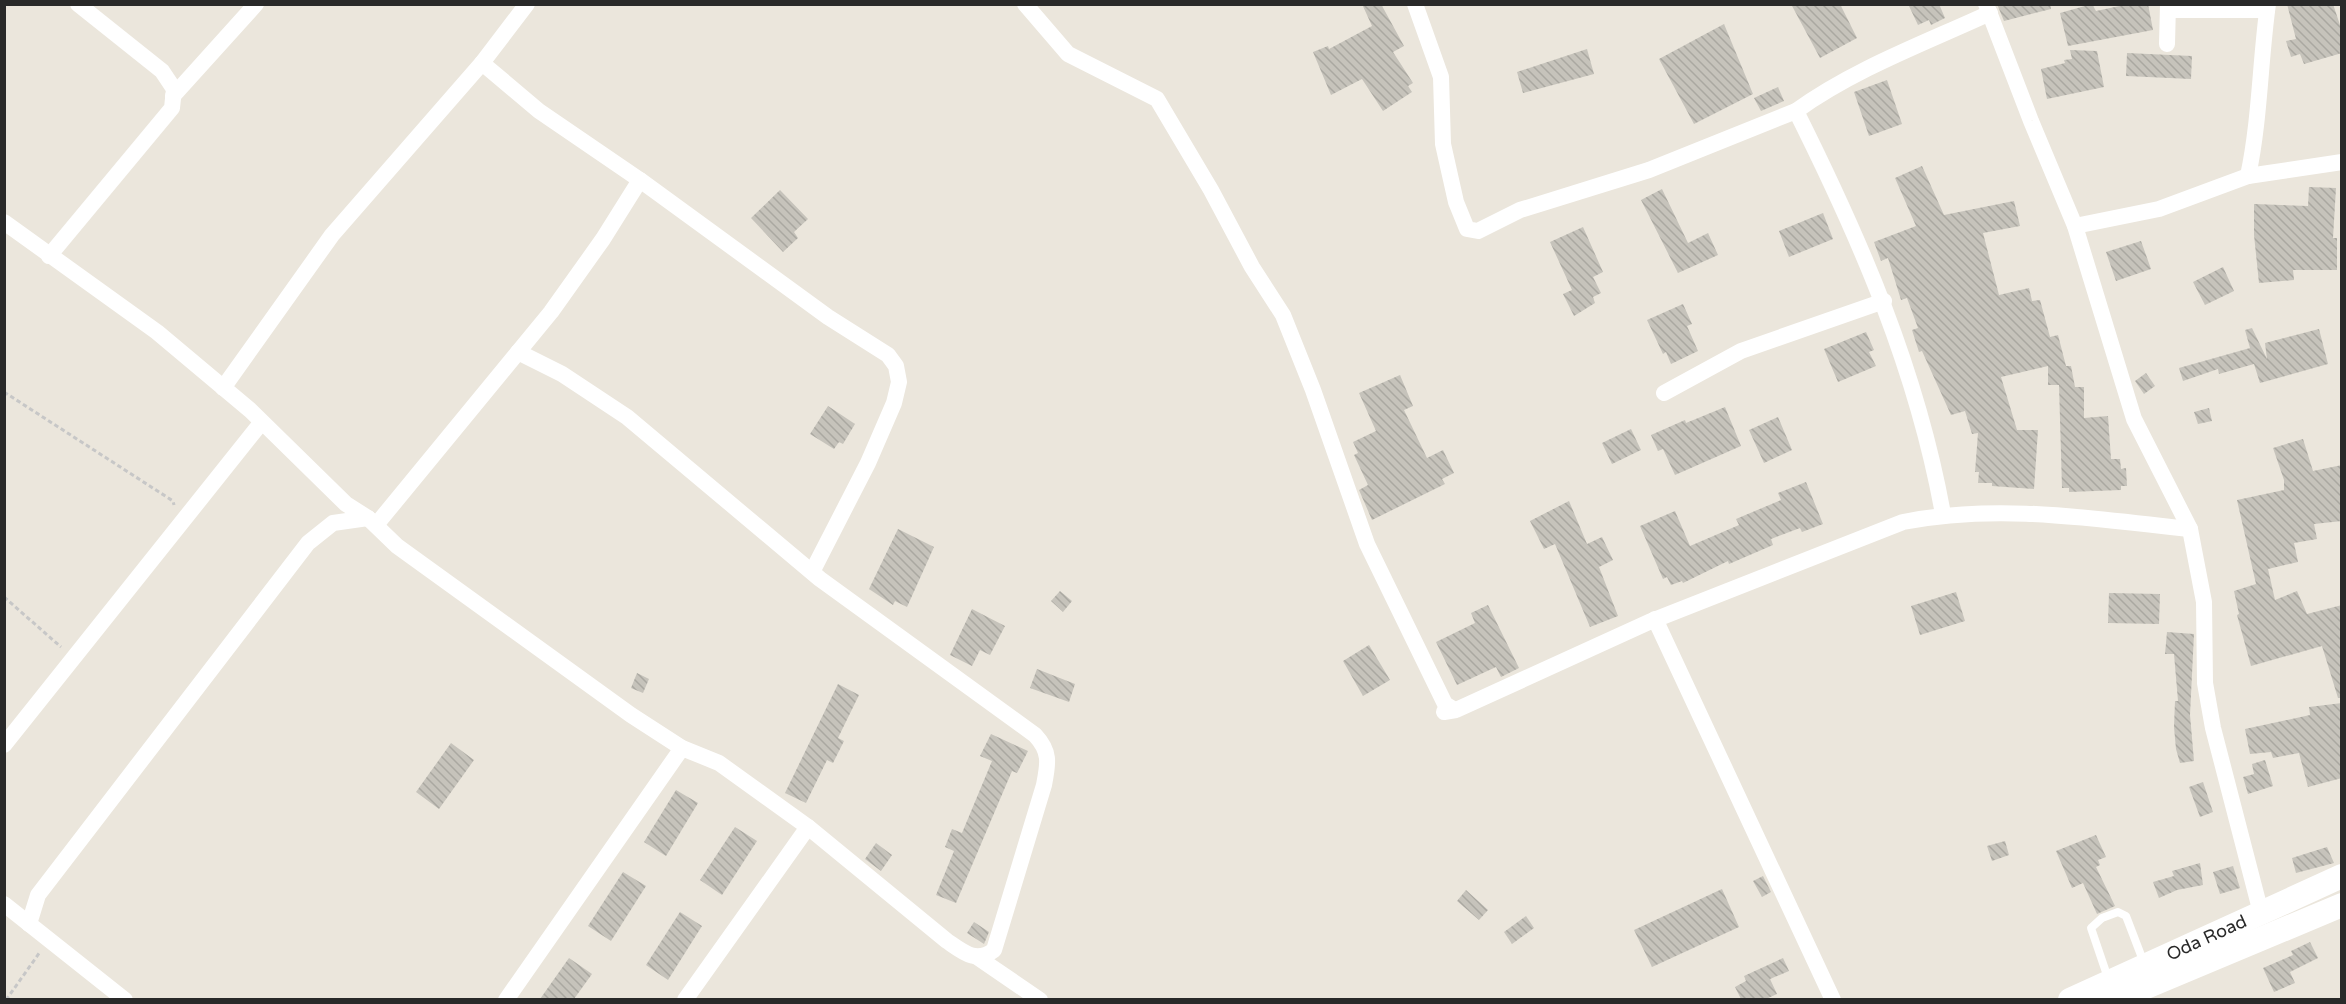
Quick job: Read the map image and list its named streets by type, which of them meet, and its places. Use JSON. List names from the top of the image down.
{
  "streets": {
    "street": ["Oda Road"]
  }
}
